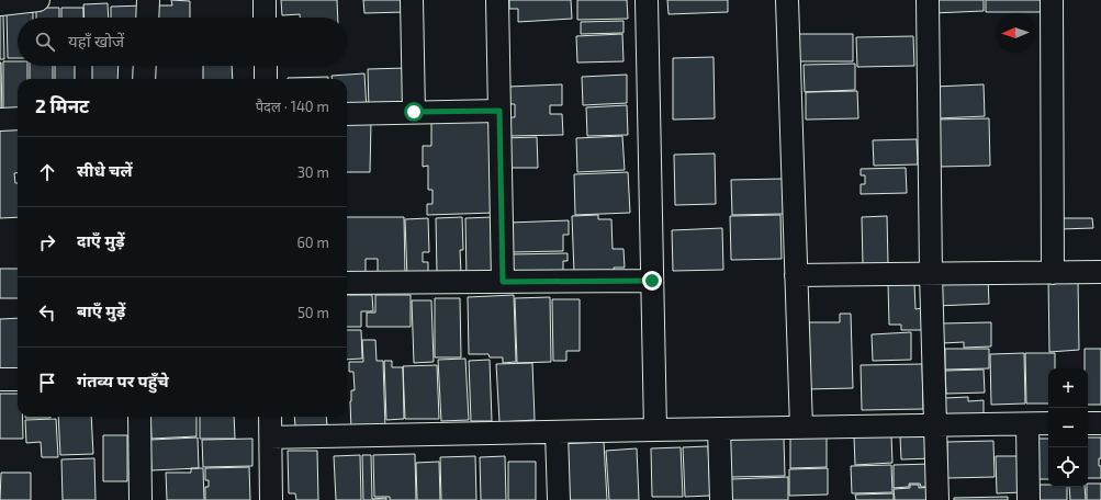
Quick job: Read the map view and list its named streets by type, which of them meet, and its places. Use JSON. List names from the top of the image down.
{
  "north": "left",
  "page": {
    "search": "यहाँ खोजें",
    "heading": ["2 मिनट", "पैदल · 140 m"],
    "list": [
      ["सीधे चलें", "30 m"],
      ["दाएँ मुड़ें", "60 m"],
      ["बाएँ मुड़ें", "50 m"],
      "गंतव्य पर पहुँचे"
    ],
    "map_buttons": ["+", "−"]
  }
}
